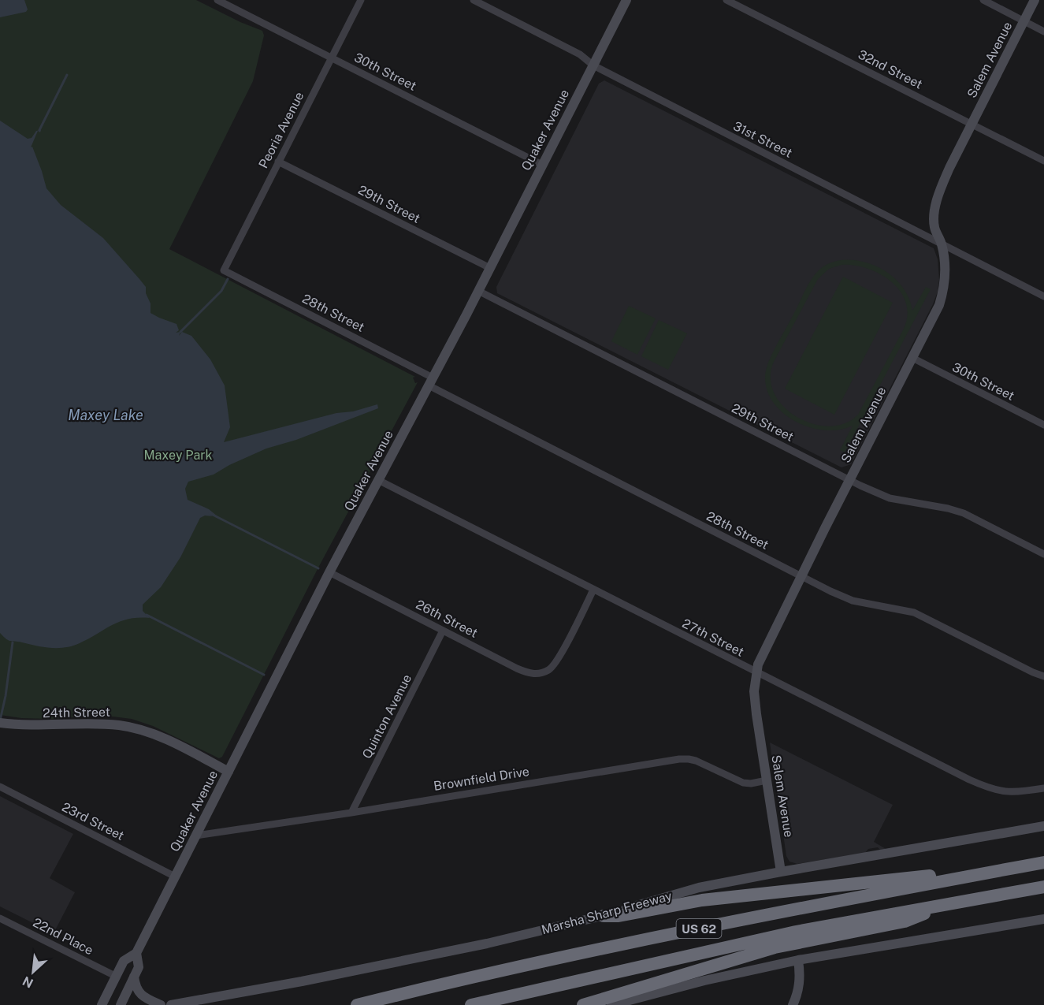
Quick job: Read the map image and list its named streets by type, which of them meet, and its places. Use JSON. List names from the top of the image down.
{
  "streets": {
    "highway": ["US 62"],
    "main road": [
      "Salem Avenue",
      "Quaker Avenue",
      "24th Street",
      "Marsha Sharp Freeway"
    ],
    "street": [
      "32nd Street",
      "30th Street",
      "Peoria Avenue",
      "31st Street",
      "29th Street",
      "28th Street",
      "26th Street",
      "27th Street",
      "Quinton Avenue",
      "Brownfield Drive",
      "23rd Street",
      "22nd Place"
    ]
  },
  "crossings": [
    ["Salem Avenue", "32nd Street"],
    ["Salem Avenue", "30th Street"],
    ["Salem Avenue", "31st Street"],
    ["Salem Avenue", "29th Street"],
    ["Salem Avenue", "28th Street"],
    ["Salem Avenue", "27th Street"],
    ["Salem Avenue", "Brownfield Drive"],
    ["Salem Avenue", "Marsha Sharp Freeway"],
    ["30th Street", "Peoria Avenue"],
    ["30th Street", "Quaker Avenue"],
    ["Peoria Avenue", "29th Street"],
    ["Peoria Avenue", "28th Street"],
    ["Quaker Avenue", "31st Street"],
    ["Quaker Avenue", "29th Street"],
    ["Quaker Avenue", "28th Street"],
    ["Quaker Avenue", "26th Street"],
    ["Quaker Avenue", "27th Street"],
    ["Quaker Avenue", "24th Street"],
    ["Quaker Avenue", "Brownfield Drive"],
    ["Quaker Avenue", "23rd Street"],
    ["Quaker Avenue", "22nd Place"],
    ["26th Street", "27th Street"],
    ["26th Street", "Quinton Avenue"],
    ["Quinton Avenue", "Brownfield Drive"]
  ],
  "water": ["Maxey Lake"],
  "parks": ["Maxey Park"],
  "north": "bottom left"
}
